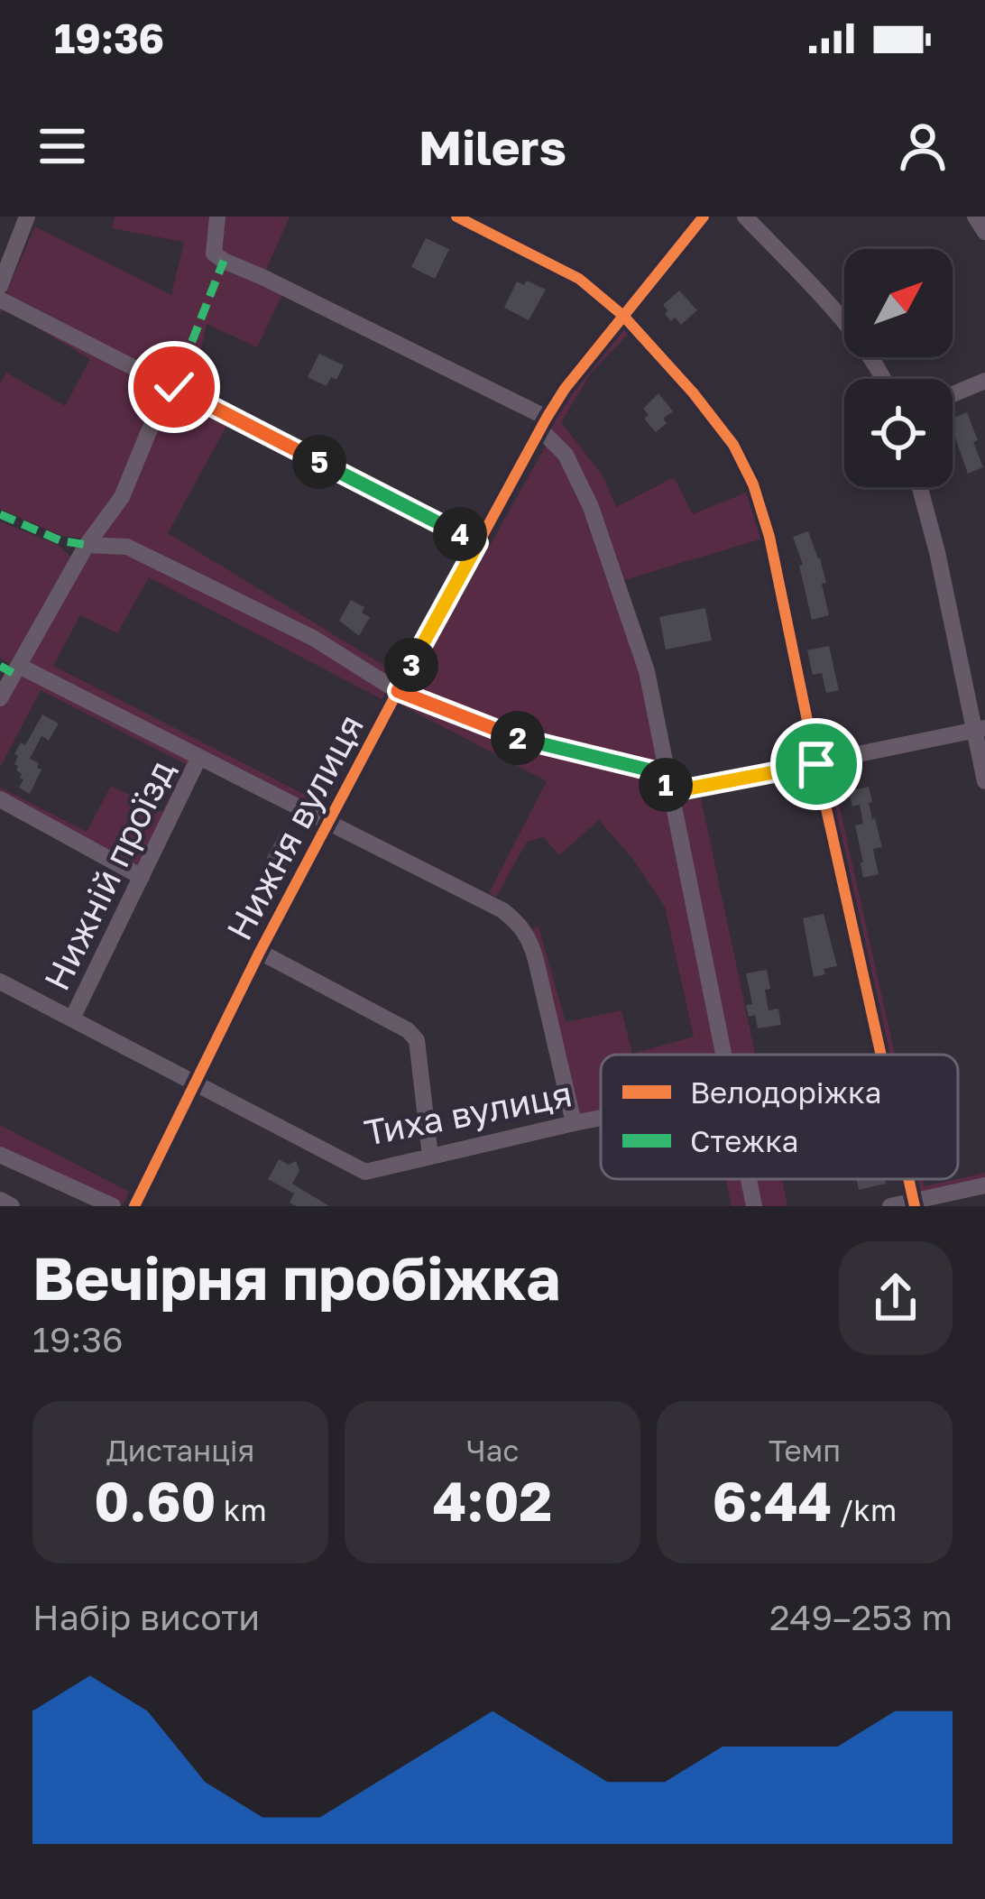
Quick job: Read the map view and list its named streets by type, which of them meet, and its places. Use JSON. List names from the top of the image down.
{
  "streets": {
    "street": ["Нижня вулиця", "Нижній проїзд", "Тиха вулиця"]
  },
  "crossings": [
    ["Нижня вулиця", "Нижній проїзд"],
    ["Нижня вулиця", "Тиха вулиця"],
    ["Нижній проїзд", "Тиха вулиця"]
  ],
  "legend": ["Велодоріжка", "Стежка"],
  "north": "top right",
  "page": {
    "status": "19:36",
    "header": "Milers",
    "pins": [
      "5",
      "4",
      "3",
      "2",
      "1"
    ],
    "heading": ["Вечірня пробіжка", "19:36"],
    "stats": [
      ["Дистанція", "0.60 km"],
      ["Час", "4:02"],
      ["Темп", "6:44 /km"]
    ],
    "chart": ["Набір висоти", "249–253 m"]
  }
}
